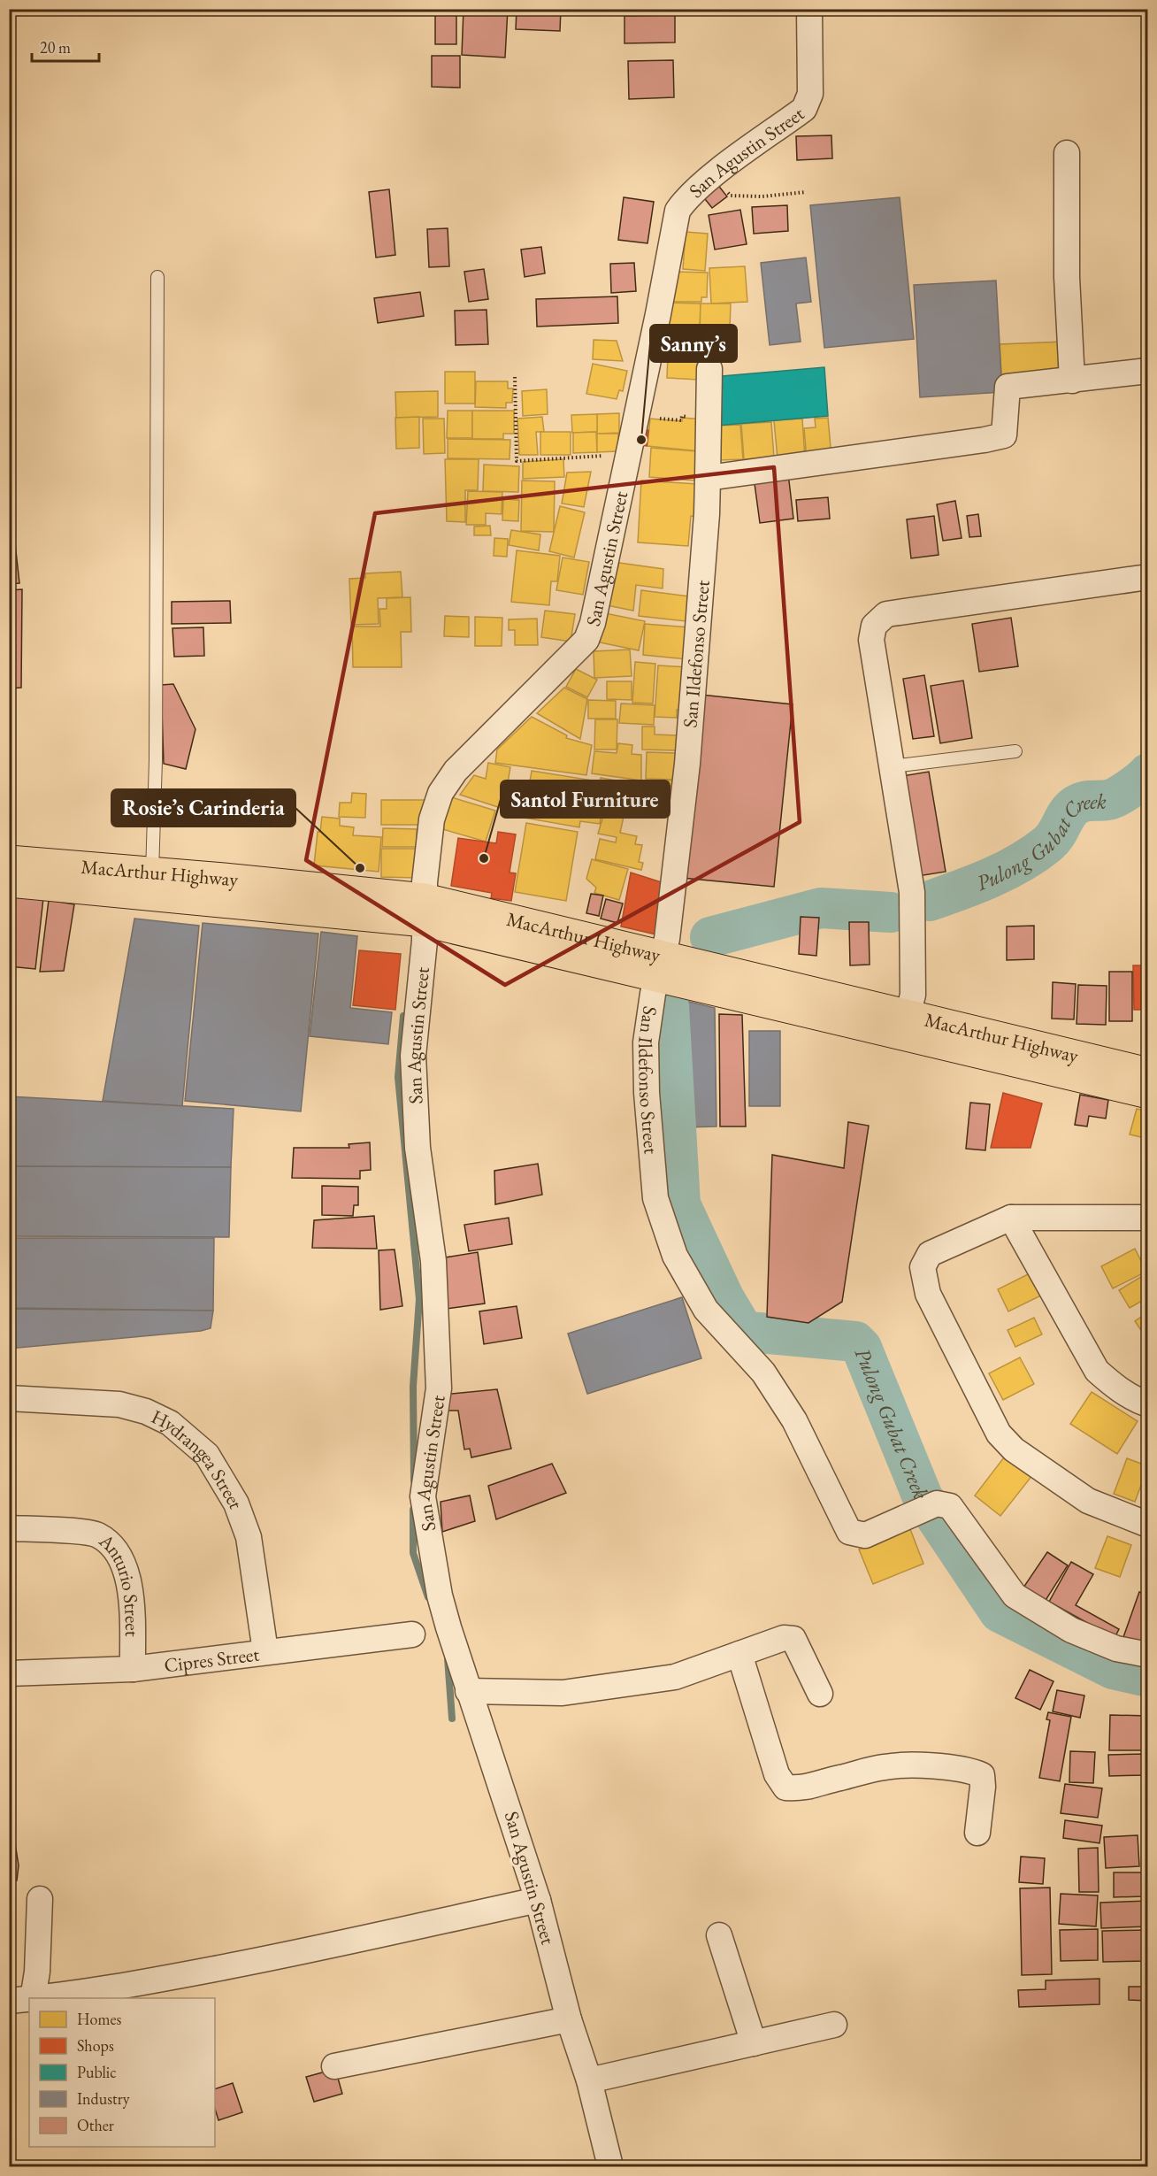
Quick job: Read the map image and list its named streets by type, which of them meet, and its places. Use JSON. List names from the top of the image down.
{
  "streets": {
    "highway": ["MacArthur Highway"],
    "street": [
      "San Agustin Street",
      "San Ildefonso Street",
      "Hydrangea Street",
      "Anturio Street",
      "Cipres Street"
    ]
  },
  "crossings": [
    ["San Agustin Street", "MacArthur Highway"],
    ["San Ildefonso Street", "MacArthur Highway"],
    ["Hydrangea Street", "Cipres Street"],
    ["Anturio Street", "Cipres Street"]
  ],
  "water": ["Pulong Gubat Creek"],
  "places": ["Sanny’s", "Santol Furniture", "Rosie’s Carinderia"],
  "legend": [
    "Homes",
    "Shops",
    "Public",
    "Industry",
    "Other"
  ],
  "scale_bar": "20 m"
}
